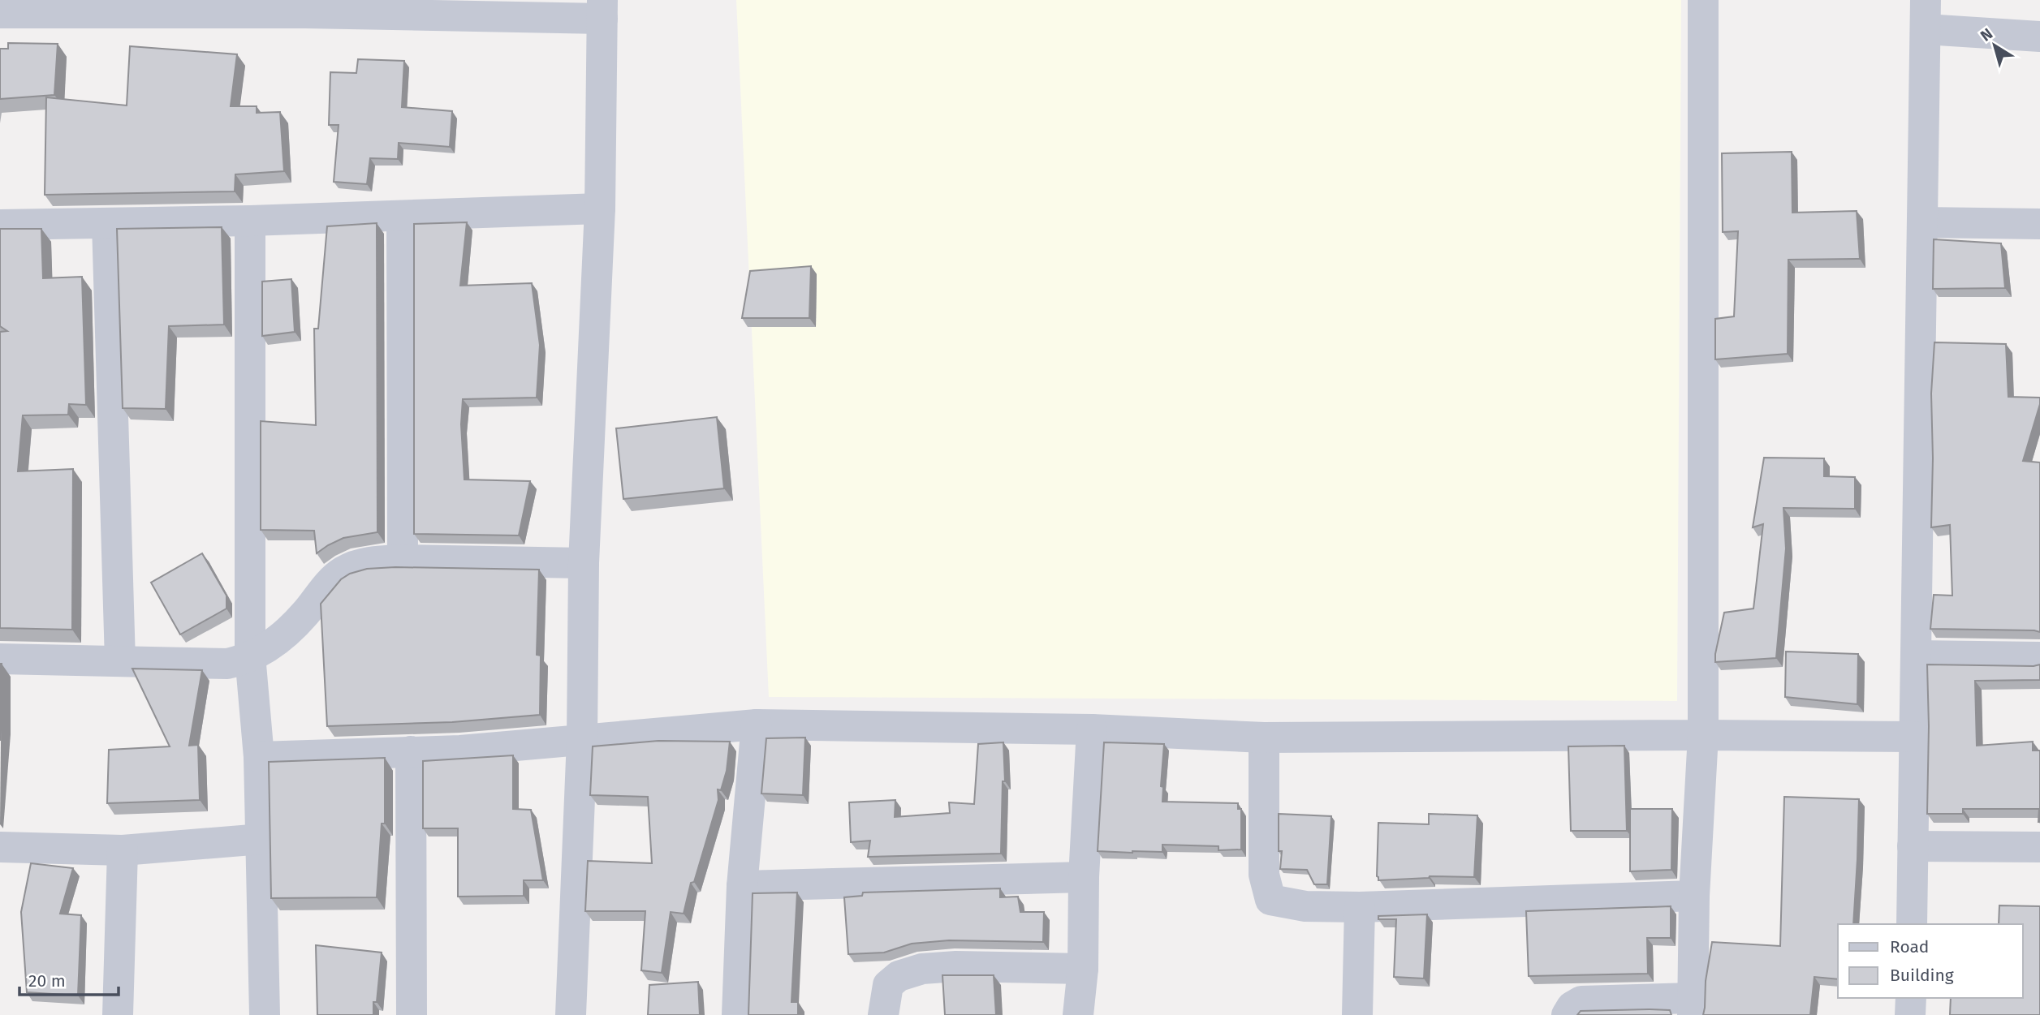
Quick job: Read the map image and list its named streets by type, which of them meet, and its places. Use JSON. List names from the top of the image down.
{
  "legend": ["Road", "Building"],
  "scale_bar": "20 m",
  "north": "top left"
}
